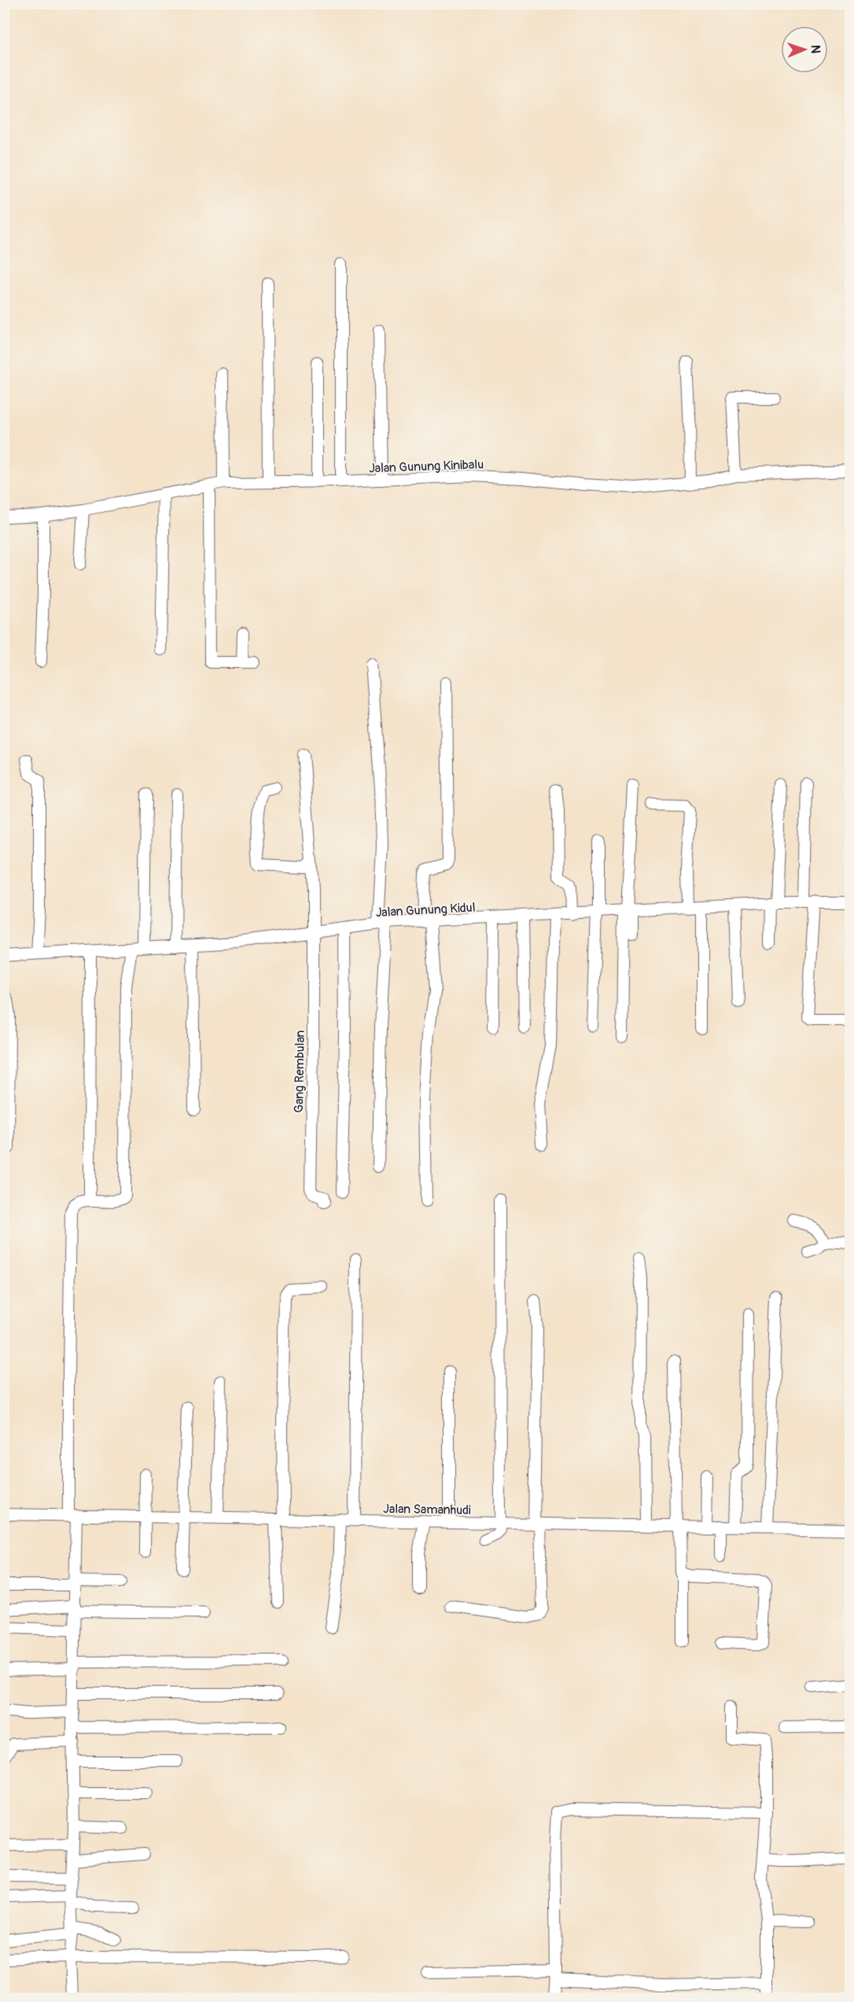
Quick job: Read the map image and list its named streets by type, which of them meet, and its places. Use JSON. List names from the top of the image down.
{
  "streets": {
    "street": [
      "Jalan Gunung Kinibalu",
      "Jalan Gunung Kidul",
      "Gang Rembulan",
      "Jalan Samanhudi"
    ]
  },
  "crossings": [
    ["Jalan Gunung Kidul", "Gang Rembulan"]
  ],
  "north": "right"
}
